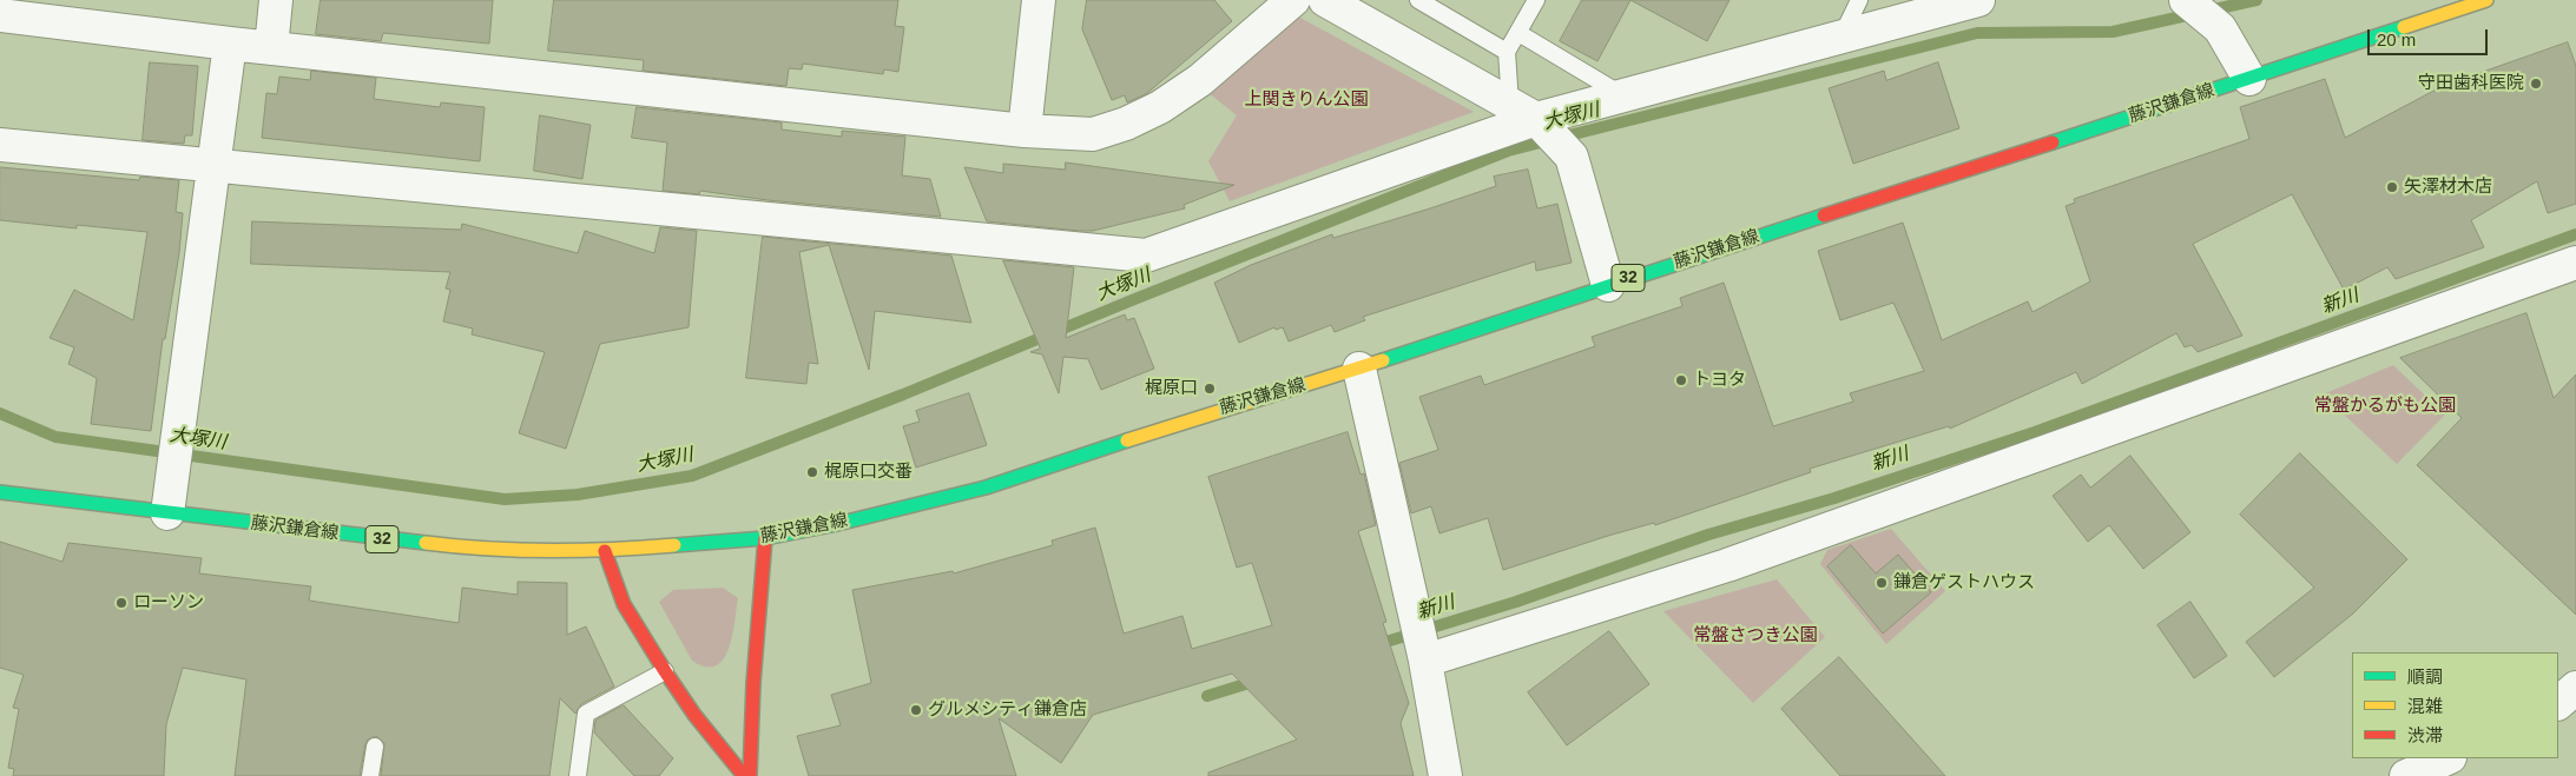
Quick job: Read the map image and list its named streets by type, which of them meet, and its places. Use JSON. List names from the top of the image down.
{
  "streets": {
    "main road": ["藤沢鎌倉線", "32"]
  },
  "water": ["大塚川", "新川"],
  "parks": ["上関きりん公園", "常盤かるがも公園", "常盤さつき公園"],
  "places": [
    "守田歯科医院",
    "矢澤材木店",
    "トヨタ",
    "梶原口",
    "梶原口交番",
    "鎌倉ゲストハウス",
    "ローソン",
    "グルメシティ鎌倉店"
  ],
  "legend": ["順調", "混雑", "渋滞"],
  "scale_bar": "20 m"
}
